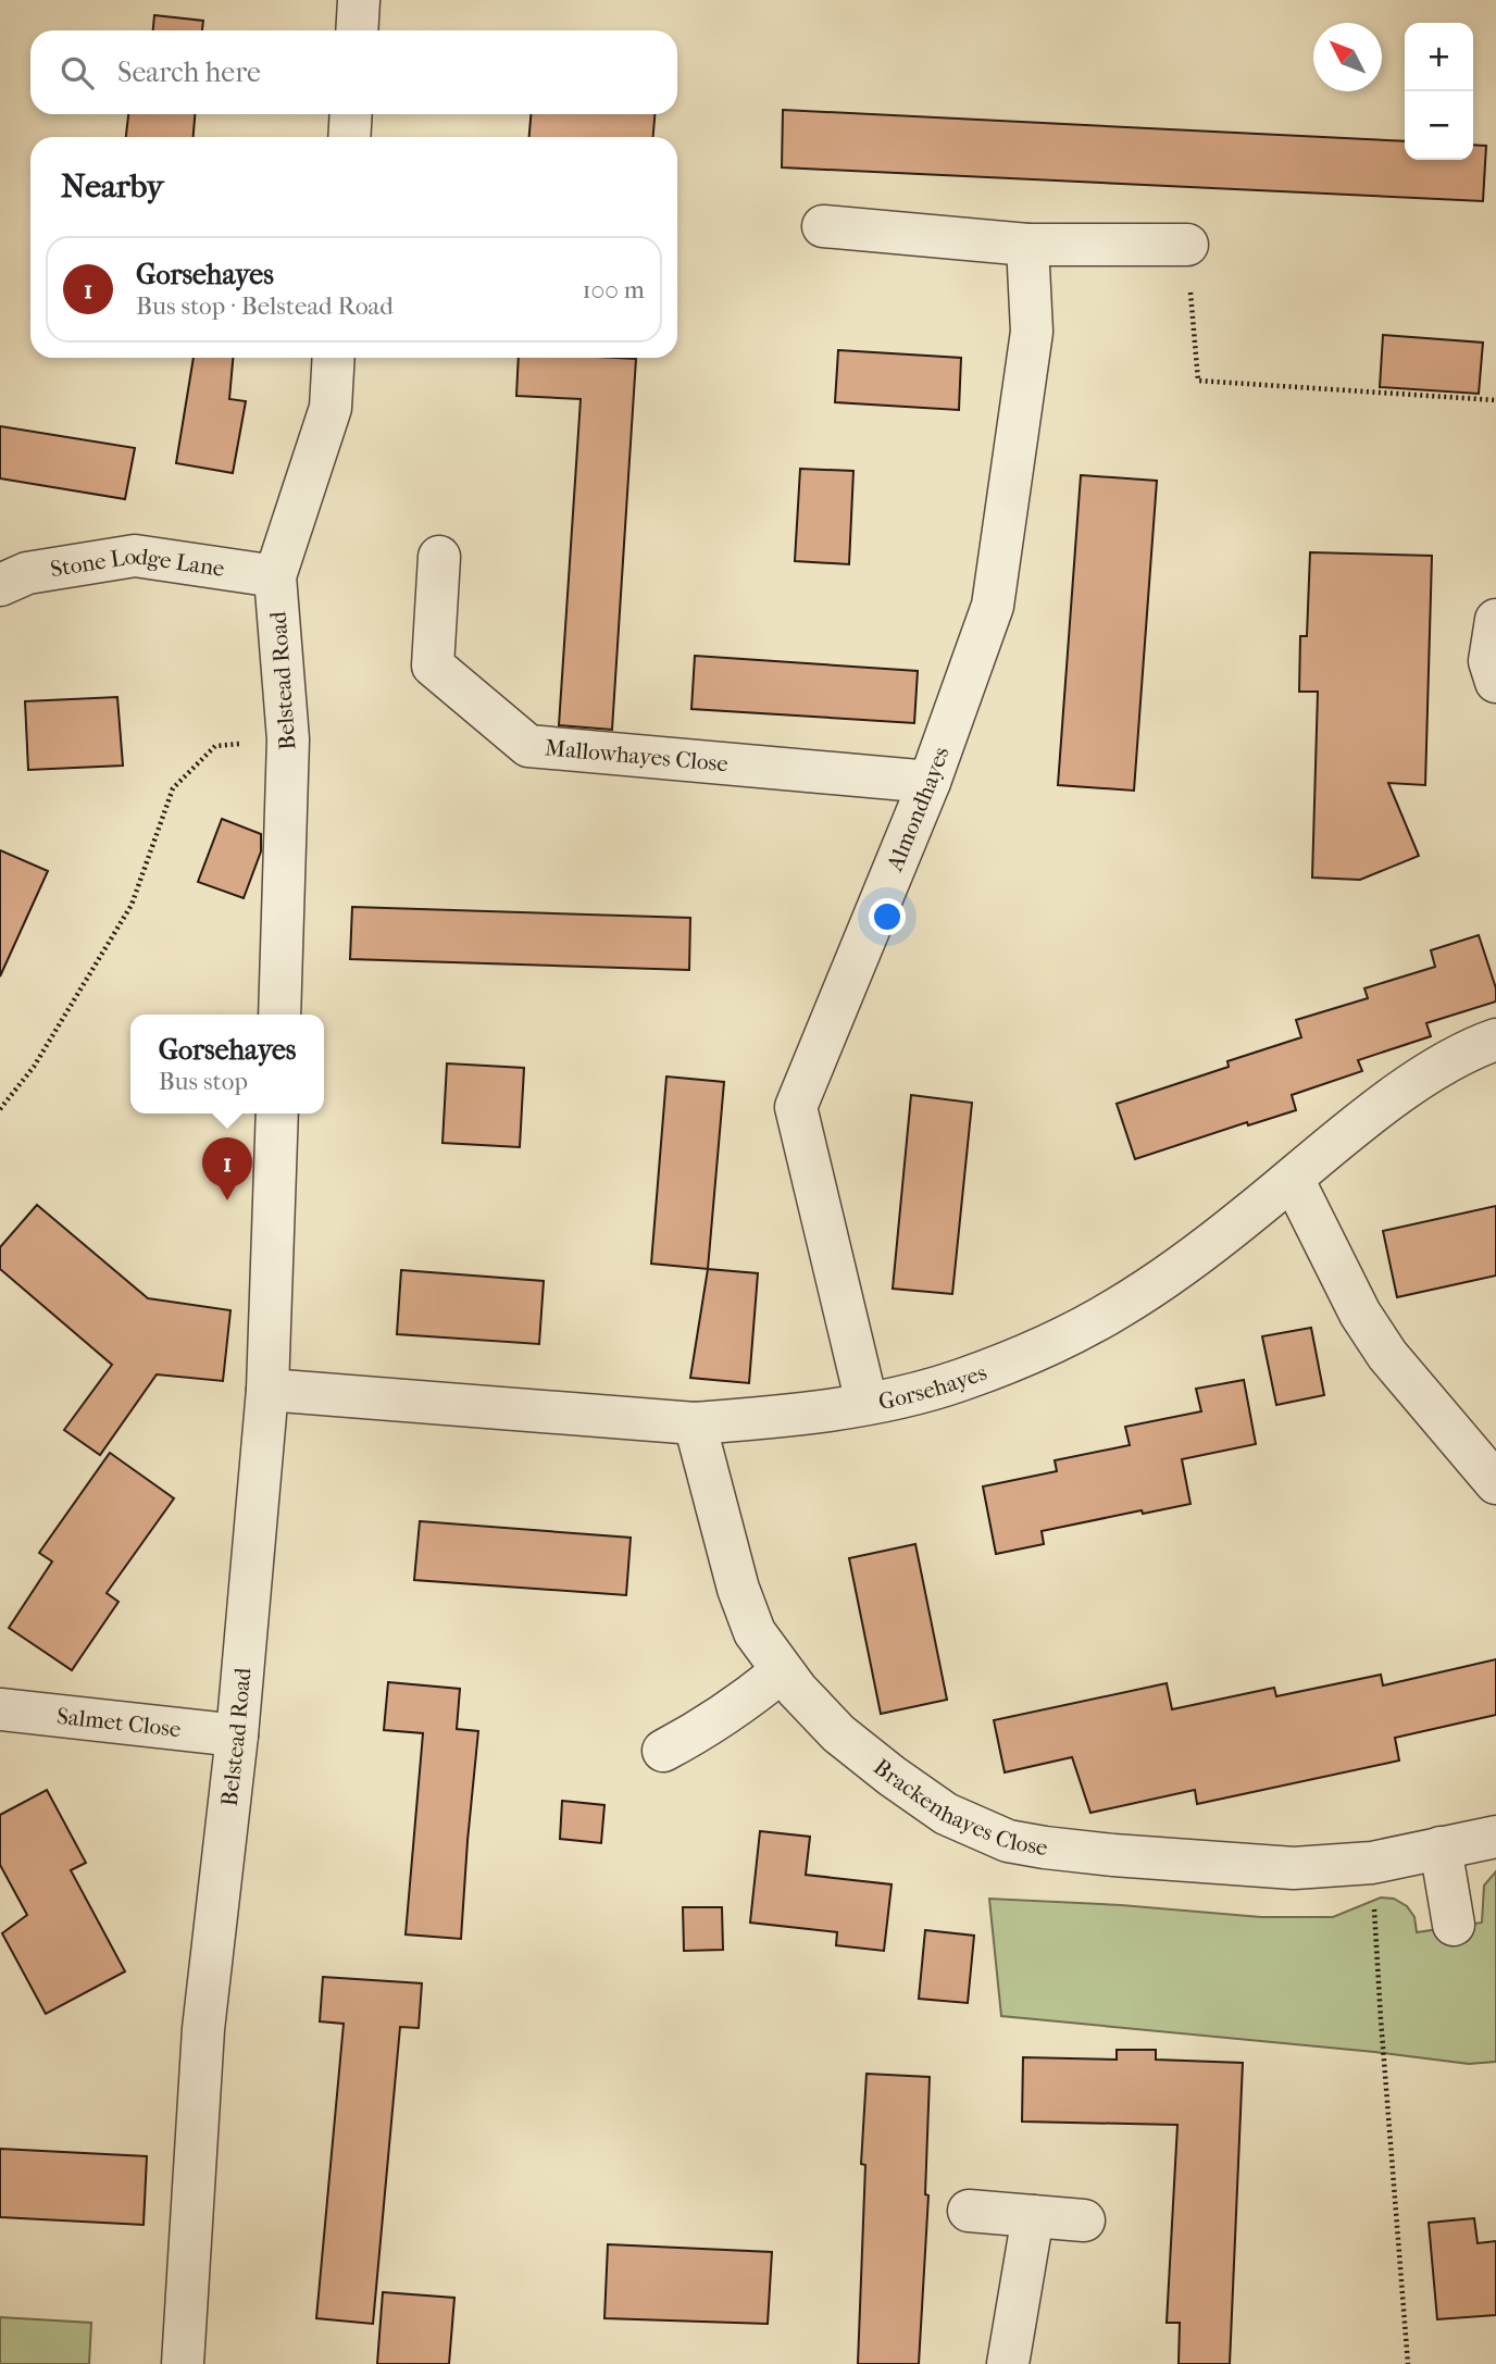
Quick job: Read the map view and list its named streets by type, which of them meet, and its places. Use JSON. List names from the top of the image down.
{
  "streets": {
    "street": [
      "Stone Lodge Lane",
      "Belstead Road",
      "Mallowhayes Close",
      "Almondhayes",
      "Gorsehayes",
      "Salmet Close",
      "Brackenhayes Close"
    ]
  },
  "crossings": [
    ["Stone Lodge Lane", "Belstead Road"],
    ["Belstead Road", "Gorsehayes"],
    ["Belstead Road", "Salmet Close"],
    ["Mallowhayes Close", "Almondhayes"],
    ["Almondhayes", "Gorsehayes"],
    ["Gorsehayes", "Brackenhayes Close"]
  ],
  "north": "top left",
  "page": {
    "map_buttons": ["+", "−"],
    "search": "Search here",
    "heading": "Nearby",
    "list": [
      {
        "mark": "1",
        "name": "Gorsehayes",
        "note": "Bus stop · Belstead Road",
        "value": "100 m"
      }
    ],
    "popup": ["Gorsehayes", "Bus stop"],
    "pins": "1"
  }
}
